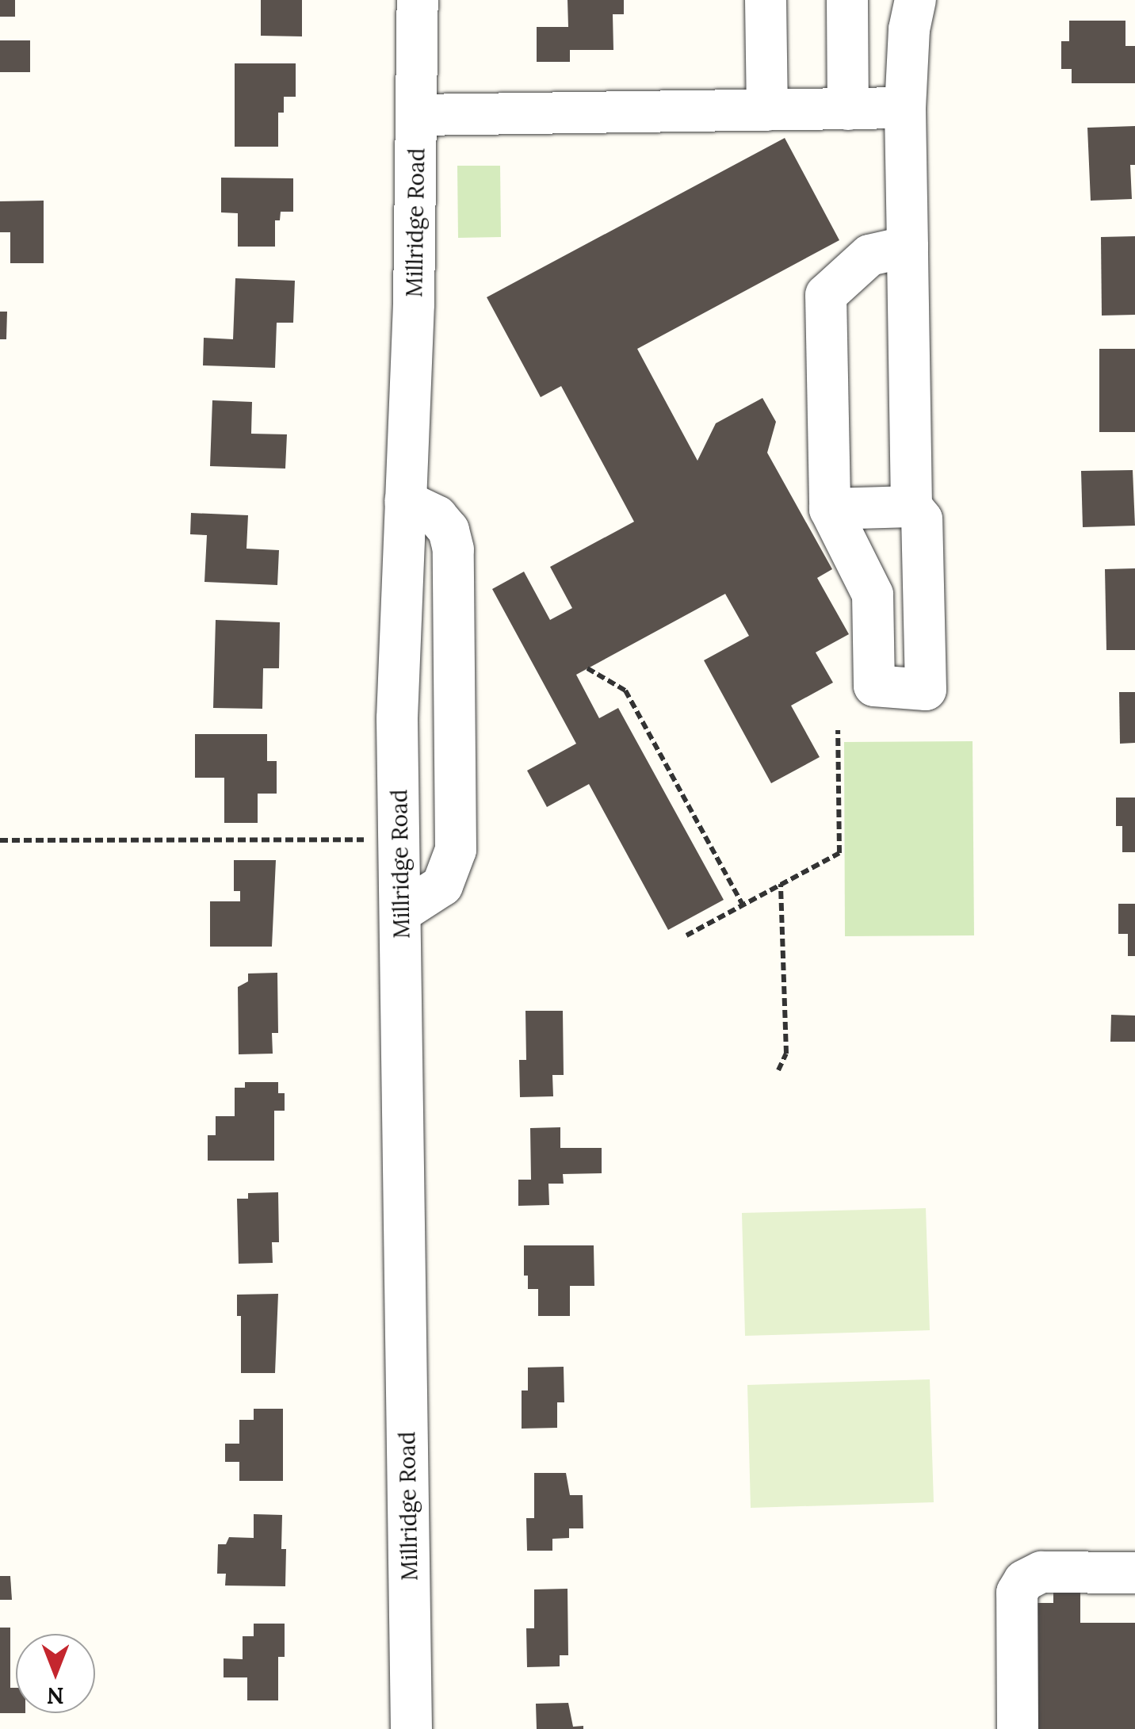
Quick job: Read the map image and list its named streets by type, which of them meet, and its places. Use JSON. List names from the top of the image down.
{
  "streets": {
    "street": ["Millridge Road"]
  },
  "north": "bottom"
}
